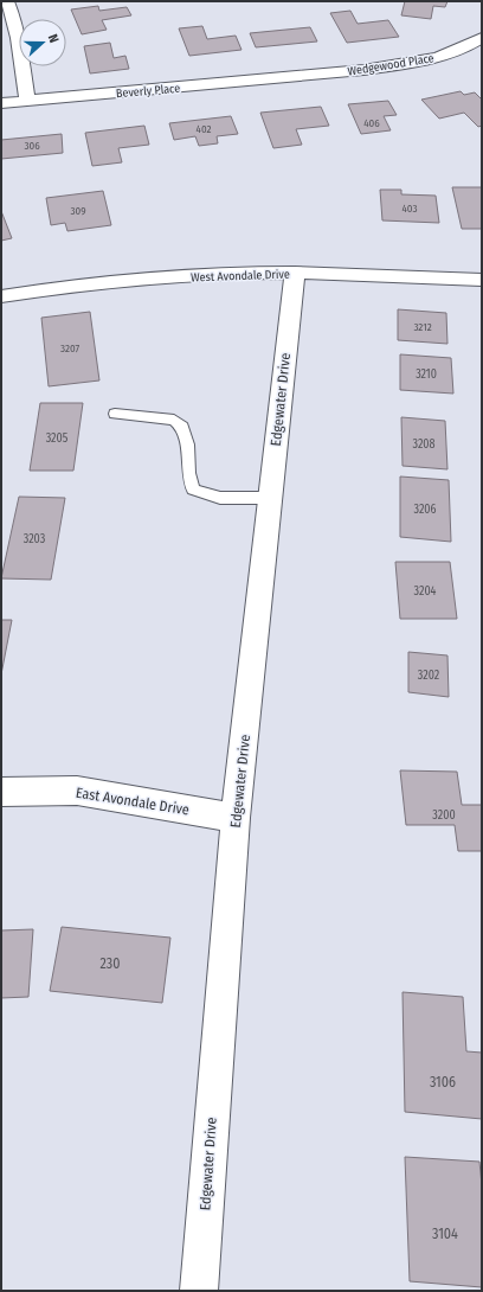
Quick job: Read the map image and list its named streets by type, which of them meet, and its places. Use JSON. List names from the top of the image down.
{
  "streets": {
    "street": [
      "Wedgewood Place",
      "Beverly Place",
      "West Avondale Drive",
      "Edgewater Drive",
      "East Avondale Drive"
    ]
  },
  "crossings": [
    ["Wedgewood Place", "Beverly Place"],
    ["West Avondale Drive", "Edgewater Drive"],
    ["Edgewater Drive", "East Avondale Drive"]
  ],
  "house_numbers": [
    "406",
    "402",
    "306",
    "403",
    "309",
    "3212",
    "3207",
    "3210",
    "3205",
    "3208",
    "3206",
    "3203",
    "3204",
    "3202",
    "3200",
    "230",
    "3106",
    "3104"
  ],
  "north": "right"
}
